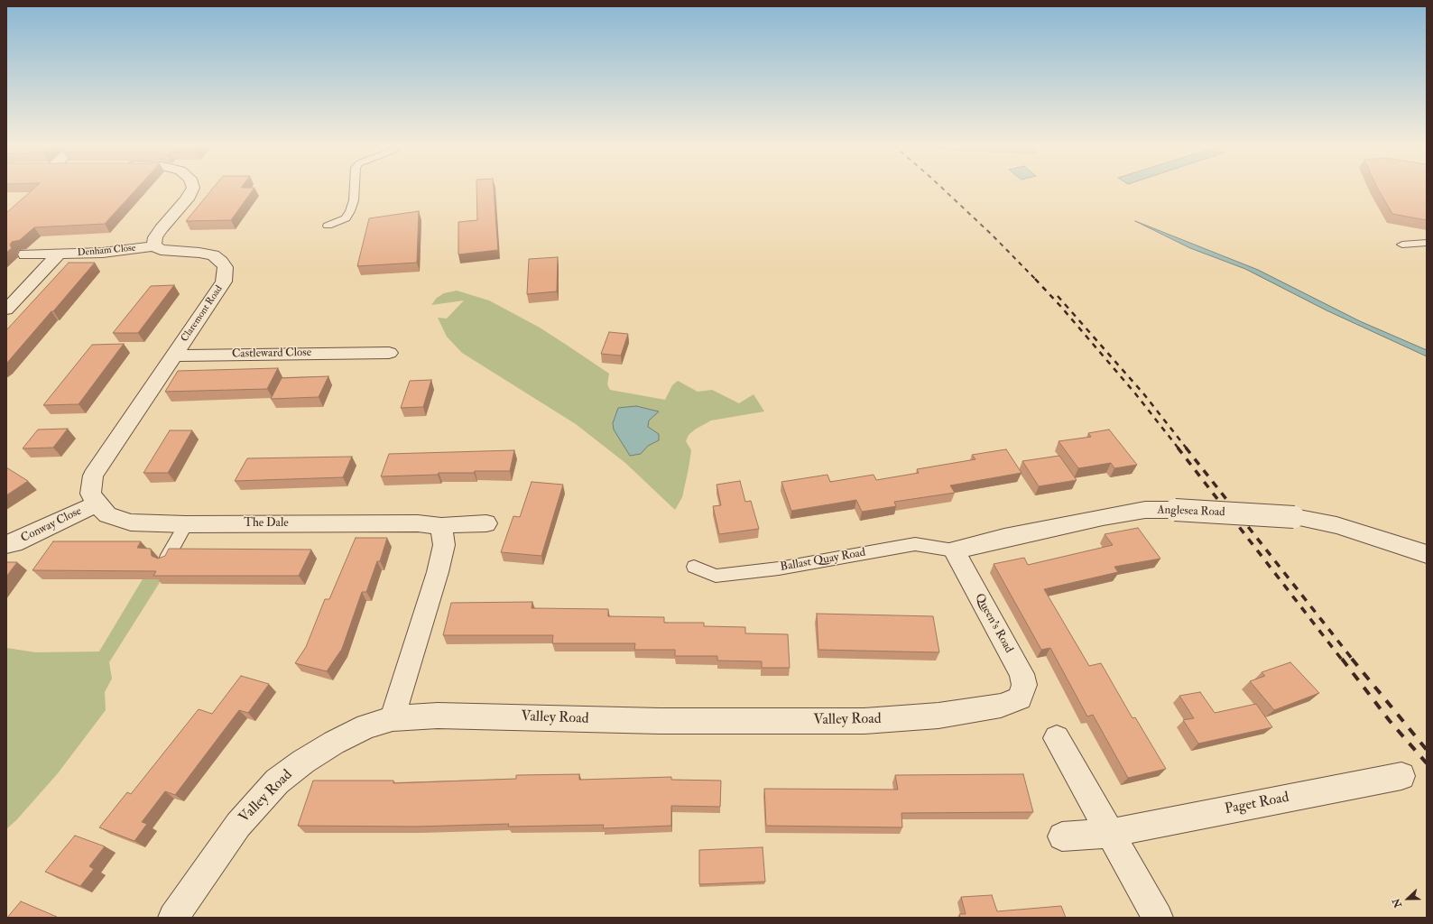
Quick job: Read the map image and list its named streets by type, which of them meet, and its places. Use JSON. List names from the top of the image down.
{
  "streets": {
    "street": [
      "Denham Close",
      "Claremont Road",
      "Castleward Close",
      "Anglesea Road",
      "The Dale",
      "Conway Close",
      "Queen's Road",
      "Valley Road",
      "Paget Road"
    ],
    "lane": ["Ballast Quay Road"]
  },
  "crossings": [
    ["Denham Close", "Claremont Road"],
    ["Claremont Road", "Castleward Close"],
    ["Claremont Road", "The Dale"],
    ["Claremont Road", "Conway Close"],
    ["Anglesea Road", "Ballast Quay Road"],
    ["Anglesea Road", "Queen's Road"],
    ["The Dale", "Conway Close"],
    ["Ballast Quay Road", "Queen's Road"],
    ["Queen's Road", "Valley Road"]
  ],
  "north": "left"
}
